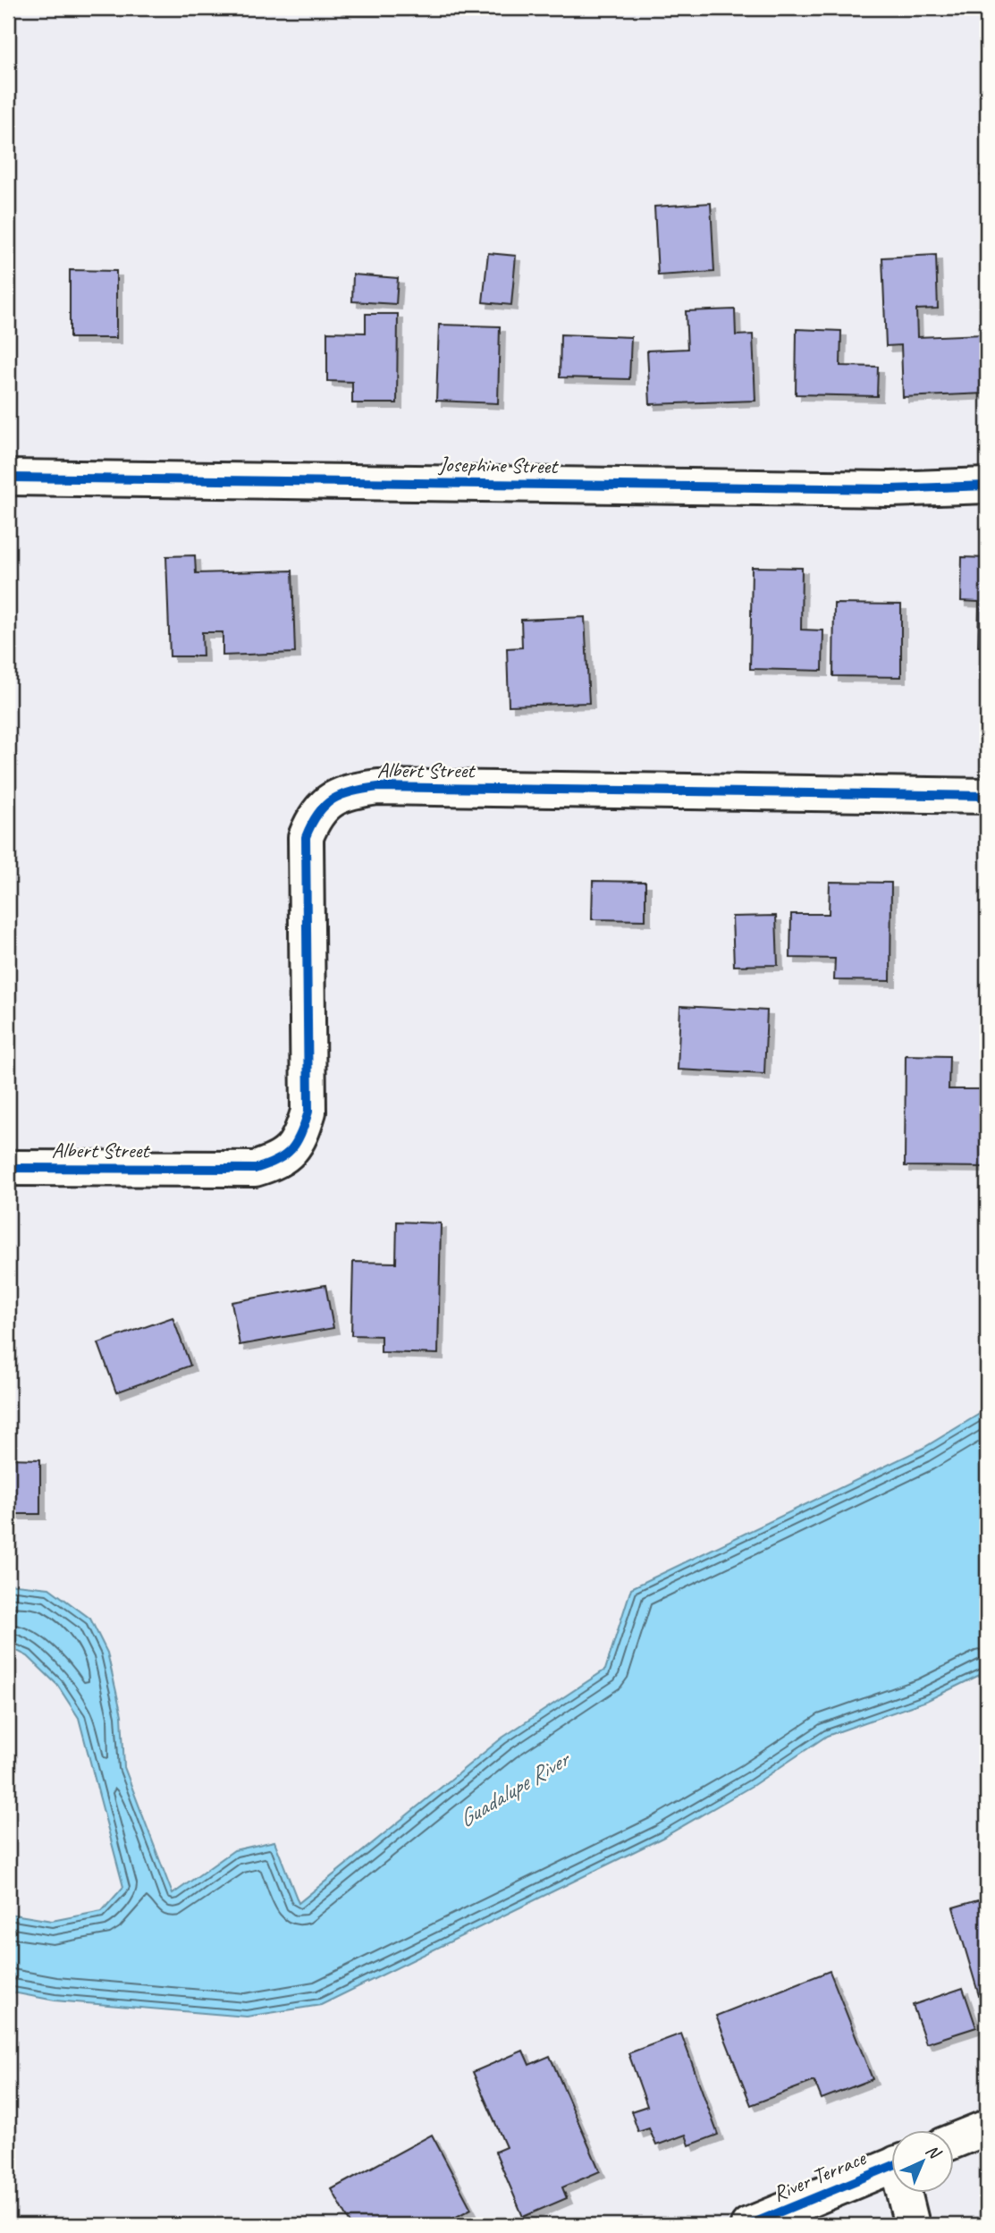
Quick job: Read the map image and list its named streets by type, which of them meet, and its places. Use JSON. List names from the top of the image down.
{
  "streets": {
    "street": ["Josephine Street", "Albert Street", "River Terrace"]
  },
  "water": ["Guadalupe River"],
  "north": "top right"
}
